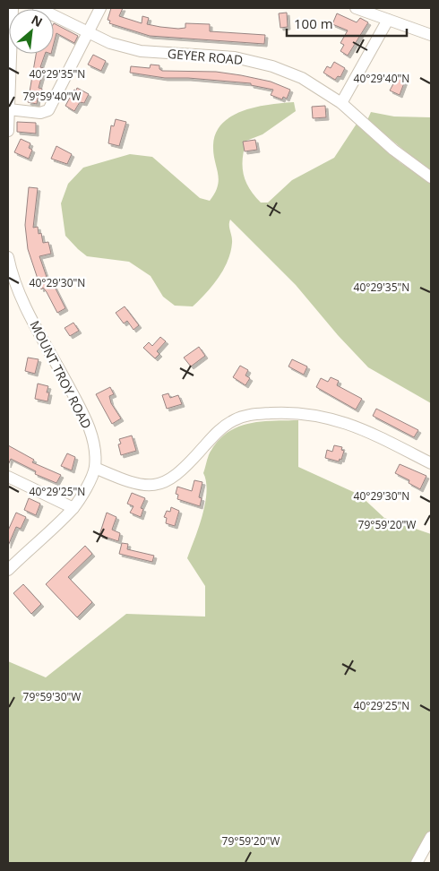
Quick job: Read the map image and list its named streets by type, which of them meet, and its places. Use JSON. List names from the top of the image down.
{
  "streets": {
    "street": ["GEYER ROAD", "MOUNT TROY ROAD"]
  },
  "scale_bar": "100 m",
  "north": "top right",
  "coordinates": [
    "40°29'35\"N",
    "40°29'40\"N",
    "79°59'40\"W",
    "40°29'30\"N",
    "40°29'25\"N",
    "79°59'20\"W",
    "79°59'30\"W"
  ]
}
